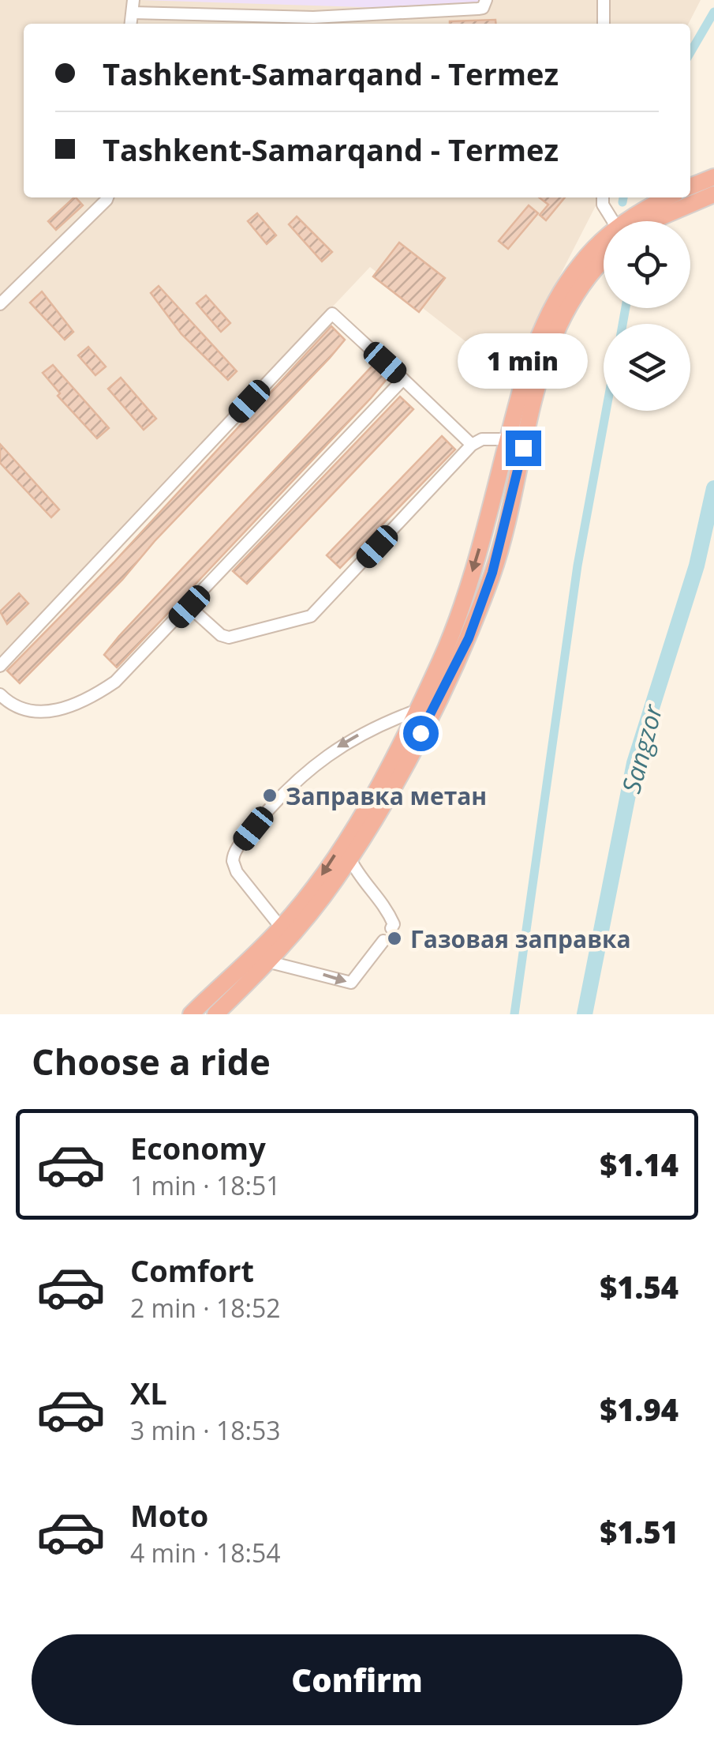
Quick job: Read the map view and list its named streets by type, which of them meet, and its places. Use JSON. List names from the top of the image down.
{
  "water": ["Sangzor"],
  "places": ["Заправка метан", "Газовая заправка"],
  "page": {
    "banner": ["Tashkent-Samarqand - Termez", "Tashkent-Samarqand - Termez"],
    "bubble": "1 min",
    "heading": "Choose a ride",
    "list": [
      {
        "name": "Economy",
        "note": "1 min · 18:51",
        "value": "$1.14"
      },
      {
        "name": "Comfort",
        "note": "2 min · 18:52",
        "value": "$1.54"
      },
      {
        "name": "XL",
        "note": "3 min · 18:53",
        "value": "$1.94"
      },
      {
        "name": "Moto",
        "note": "4 min · 18:54",
        "value": "$1.51"
      }
    ],
    "buttons": "Confirm"
  }
}
